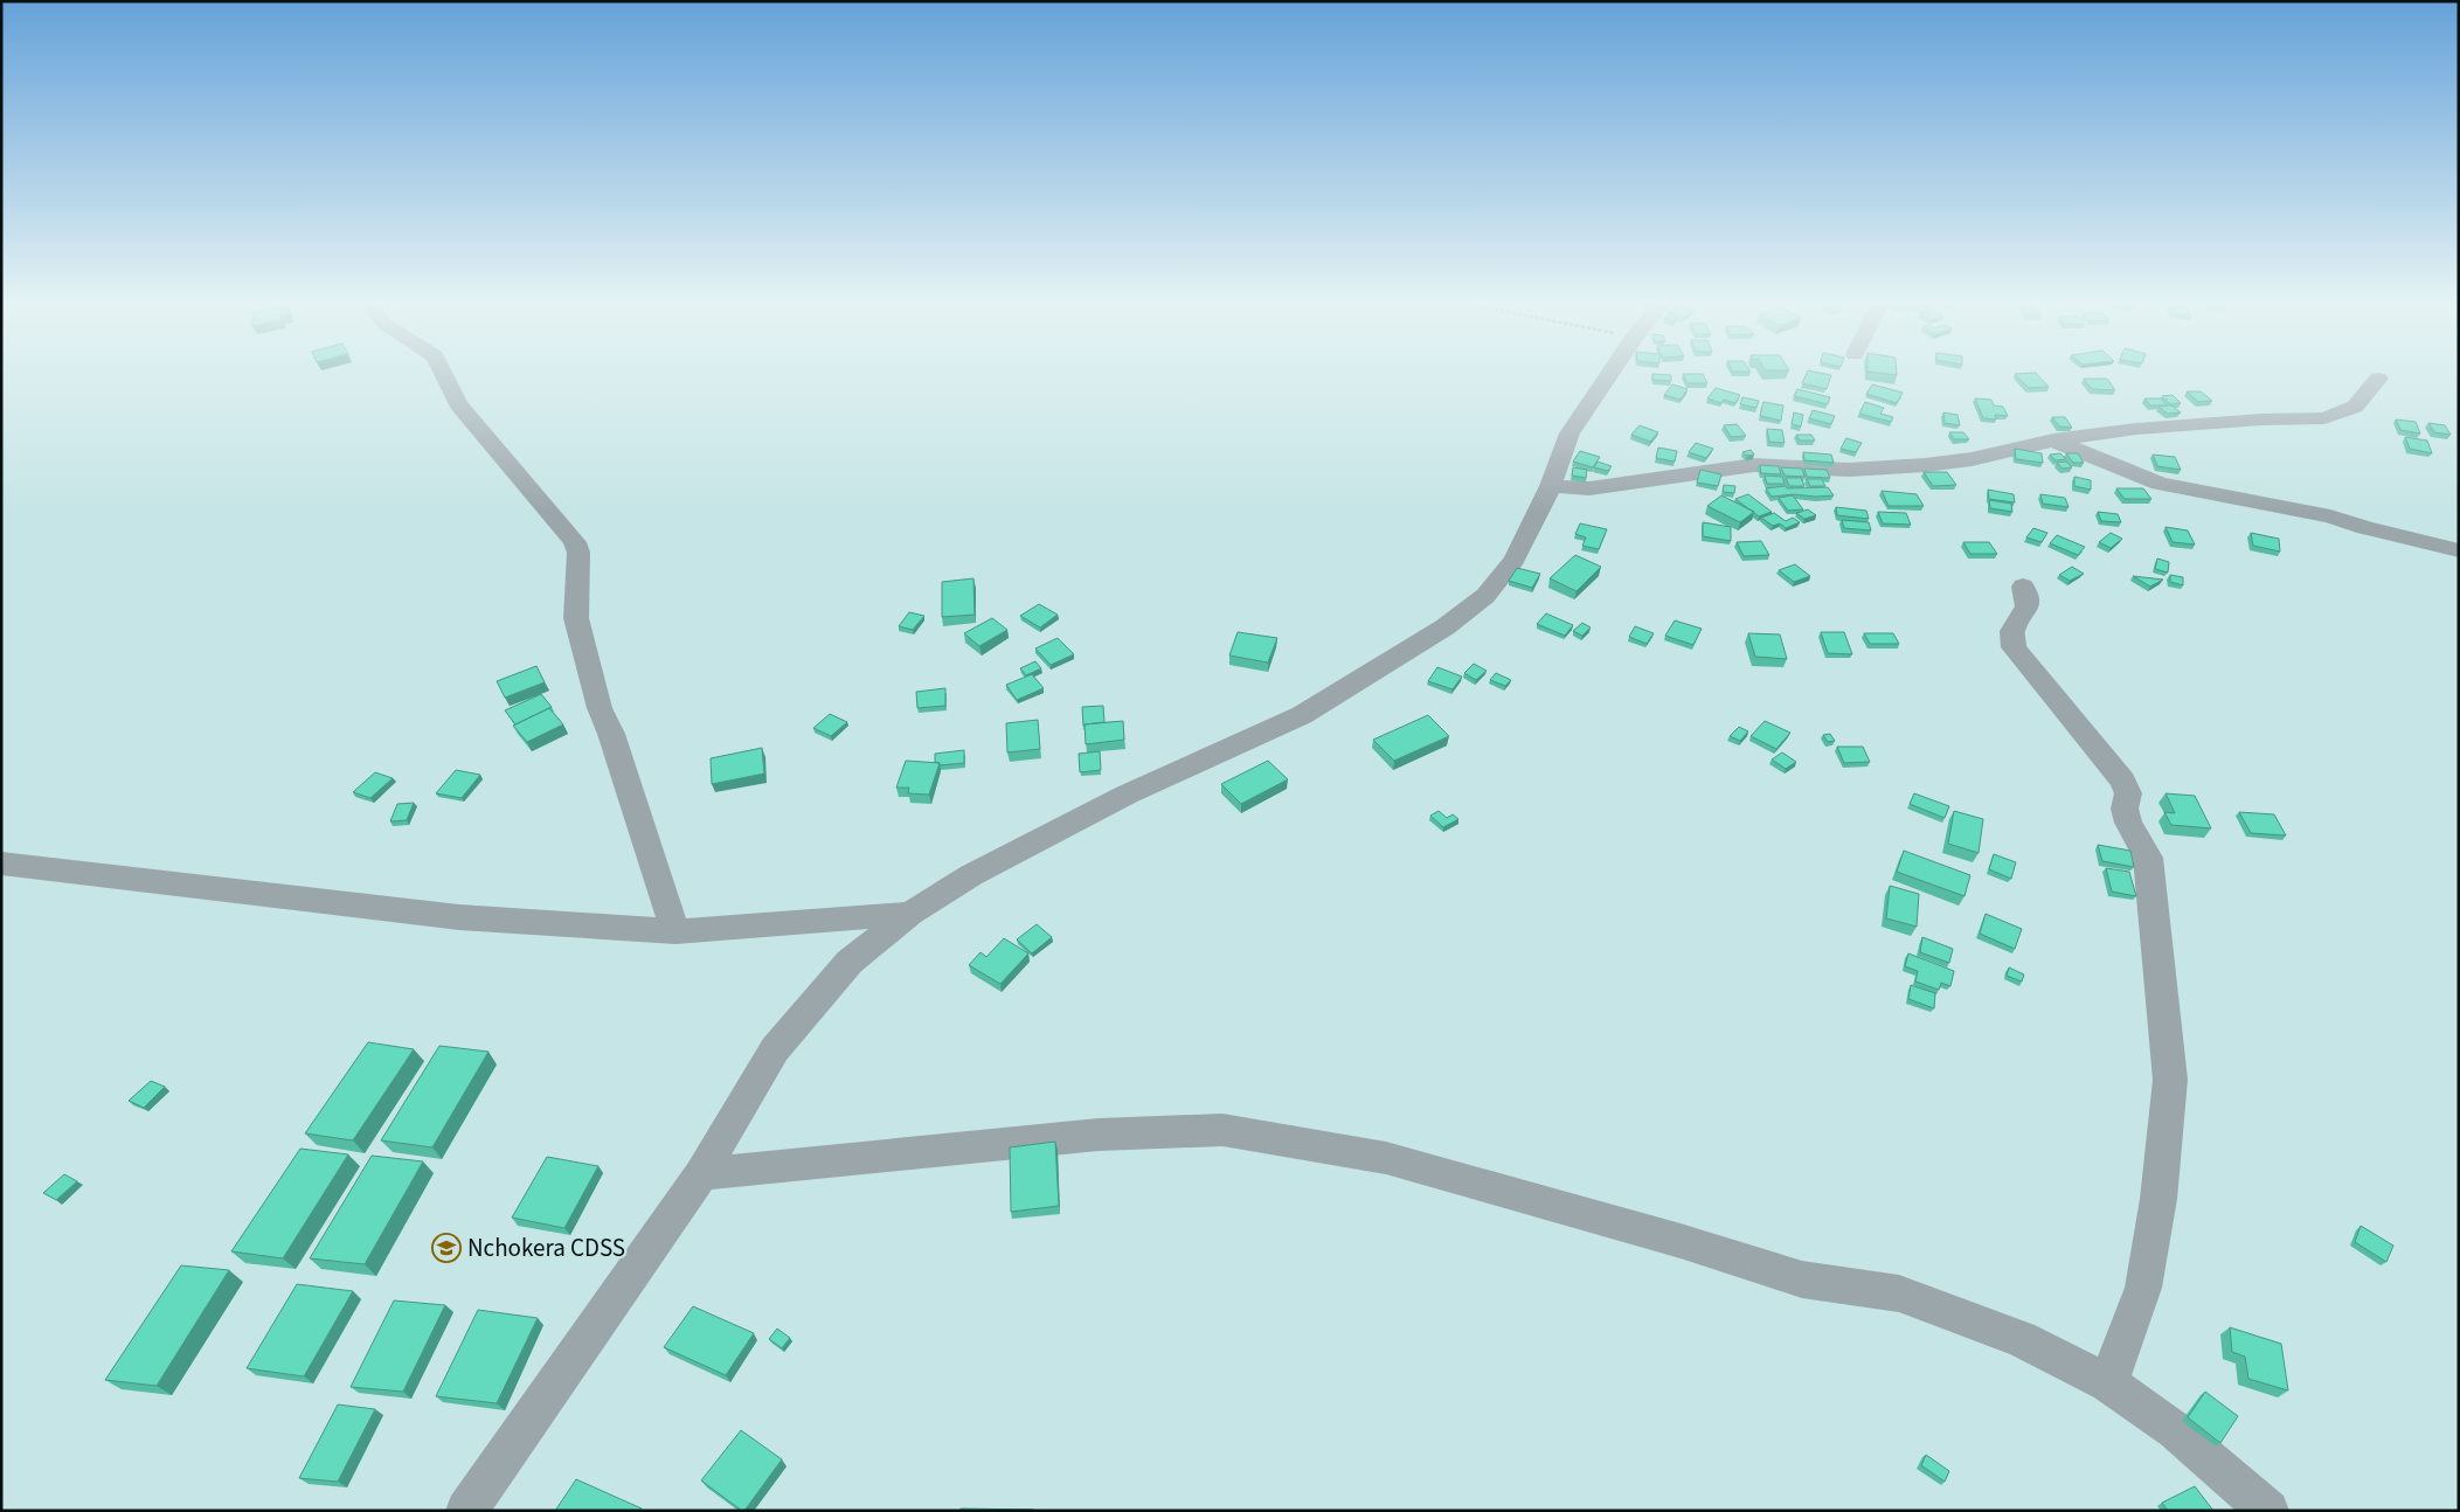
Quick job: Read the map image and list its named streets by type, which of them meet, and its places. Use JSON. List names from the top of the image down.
{
  "places": {
    "school or university": ["Nchokera CDSS"]
  }
}
